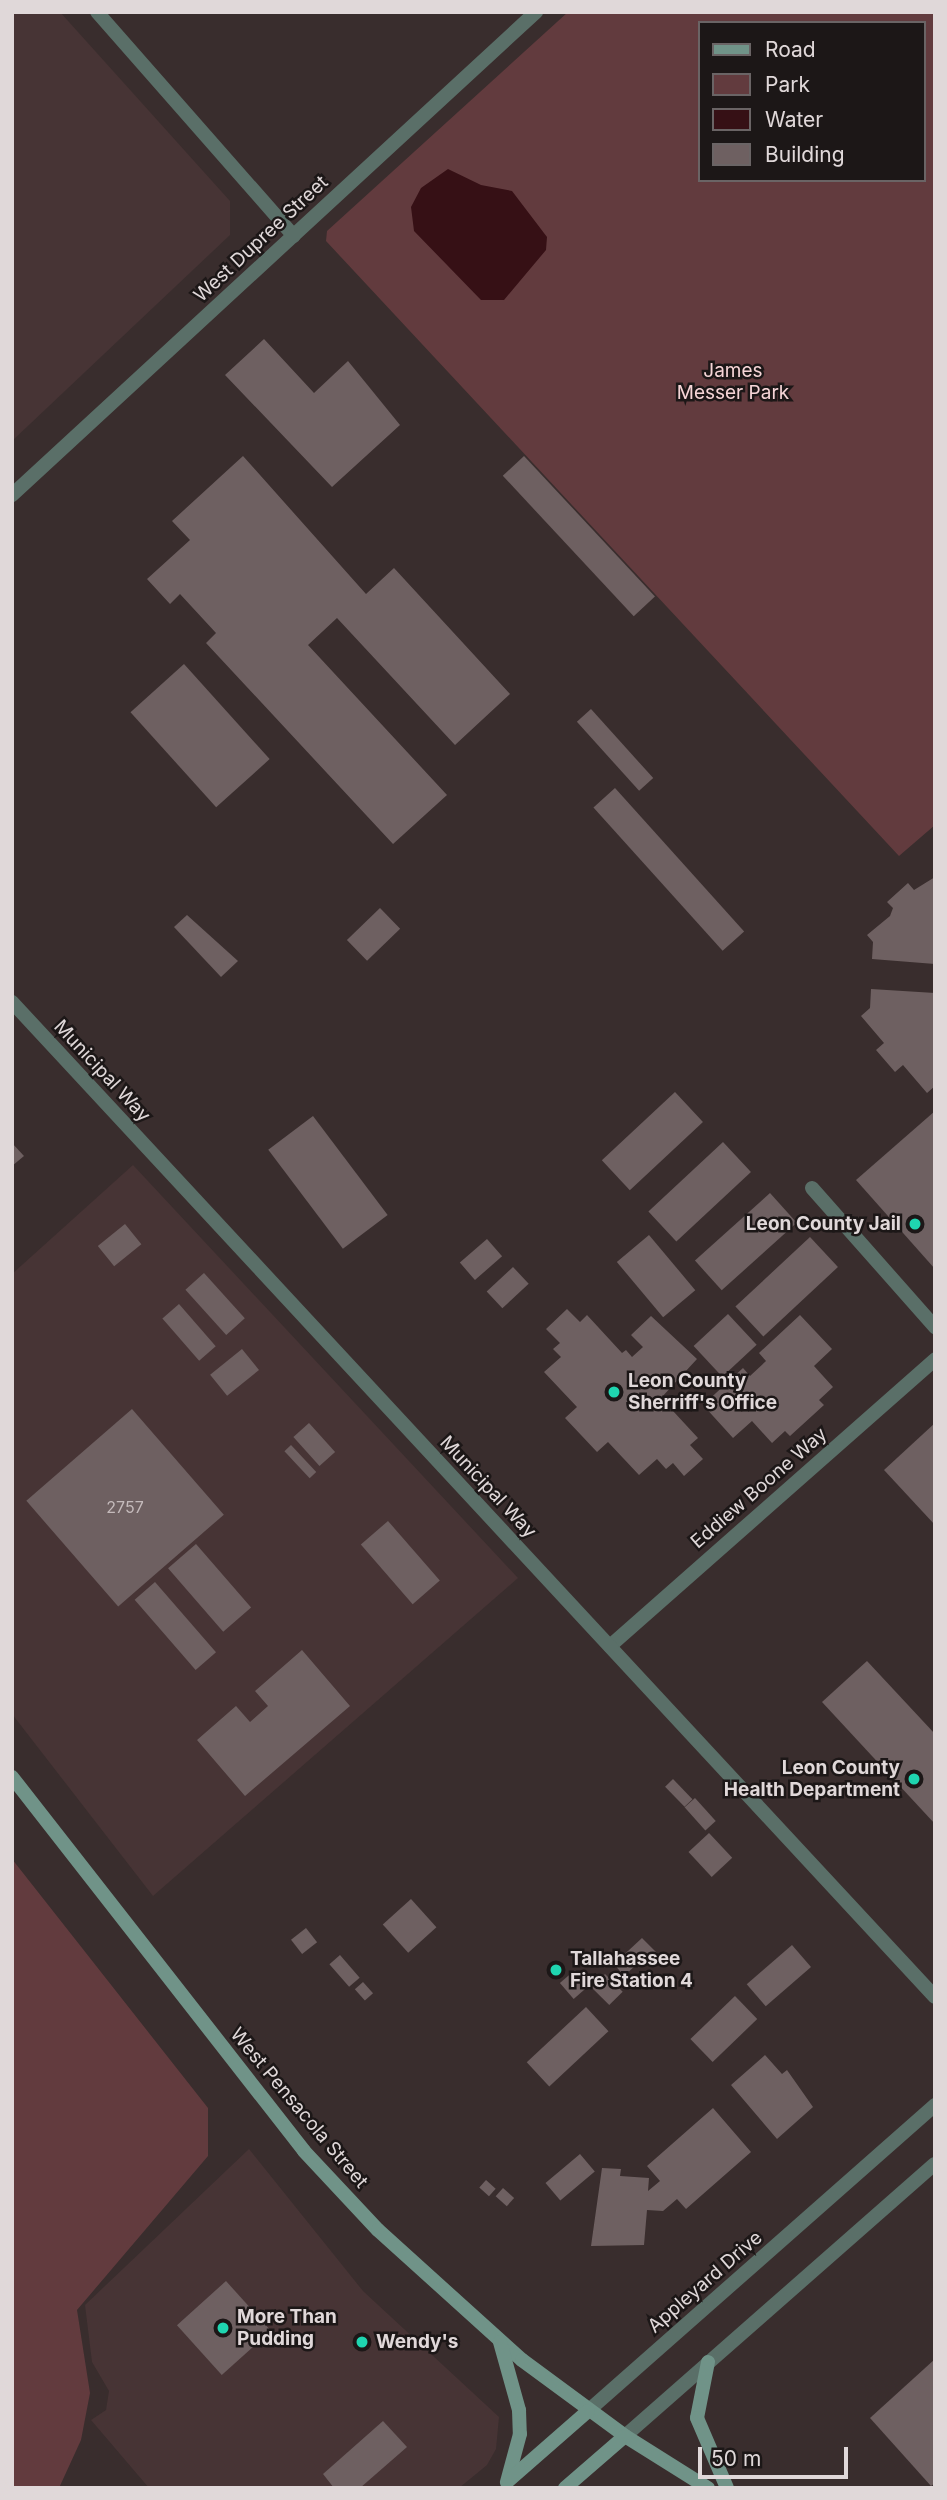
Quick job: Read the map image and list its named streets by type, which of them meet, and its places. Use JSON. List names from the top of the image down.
{
  "streets": {
    "main road": ["West Pensacola Street", "Appleyard Drive"],
    "street": ["West Dupree Street", "Municipal Way", "Eddiew Boone Way"]
  },
  "crossings": [
    ["Municipal Way", "Eddiew Boone Way"],
    ["West Pensacola Street", "Appleyard Drive"]
  ],
  "parks": ["James Messer Park"],
  "places": [
    "Leon County Jail",
    "Leon County Sherriff's Office",
    "Leon County Health Department",
    "Tallahassee Fire Station 4",
    "More Than Pudding",
    "Wendy's"
  ],
  "house_numbers": ["2757"],
  "legend": [
    "Road",
    "Park",
    "Water",
    "Building"
  ],
  "scale_bar": "50 m"
}
